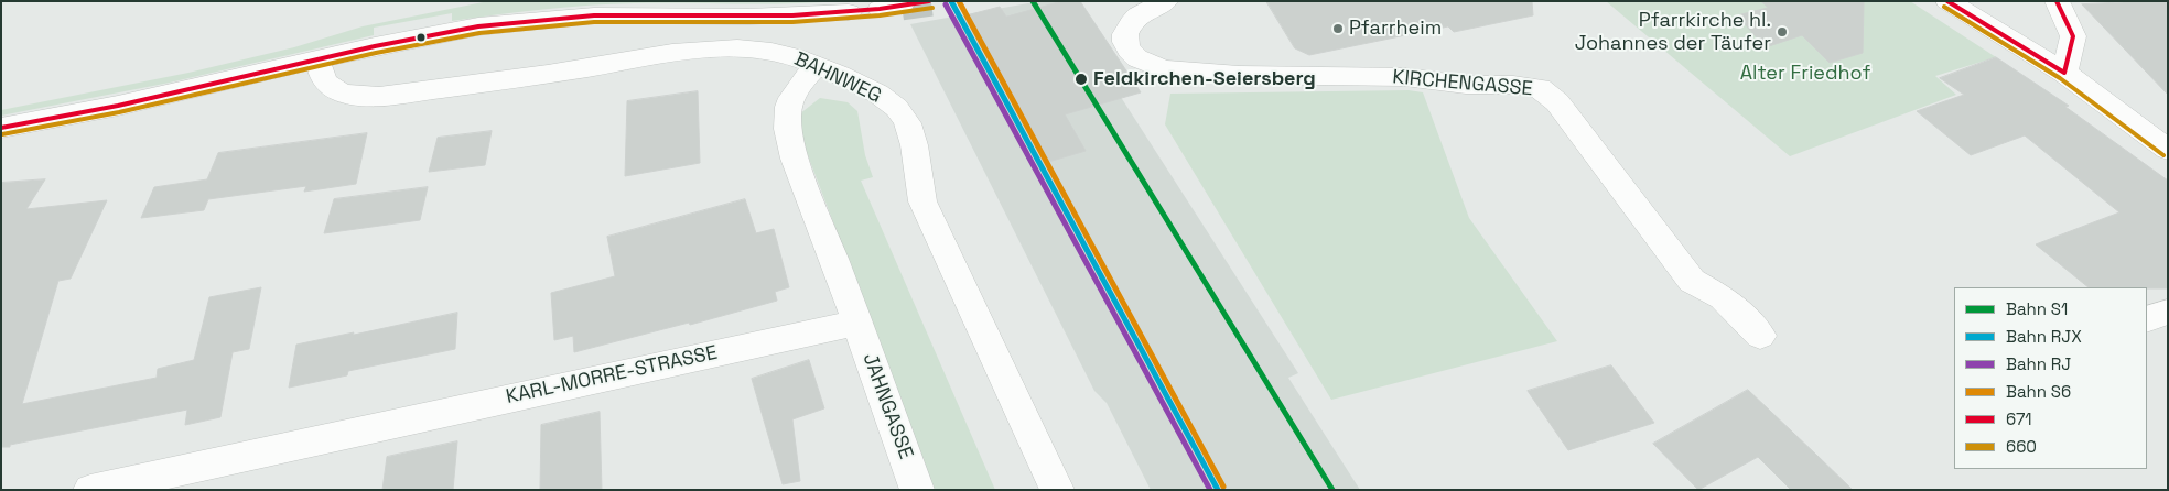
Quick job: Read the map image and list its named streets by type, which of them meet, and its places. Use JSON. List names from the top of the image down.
{
  "streets": {
    "street": [
      "BAHNWEG",
      "KIRCHENGASSE",
      "KARL-MORRE-STRASSE",
      "JAHNGASSE"
    ]
  },
  "crossings": [
    ["KARL-MORRE-STRASSE", "JAHNGASSE"]
  ],
  "parks": ["Alter Friedhof"],
  "places": ["Pfarrheim", "Pfarrkirche hl. Johannes der Täufer", "Feldkirchen-Seiersberg"],
  "lines": [
    "rail line S1",
    "rail line RJX",
    "rail line S6",
    "transit line 671",
    "rail line RJ",
    "transit line 660"
  ],
  "legend": [
    "Bahn S1",
    "Bahn RJX",
    "Bahn RJ",
    "Bahn S6",
    "671",
    "660"
  ]
}
